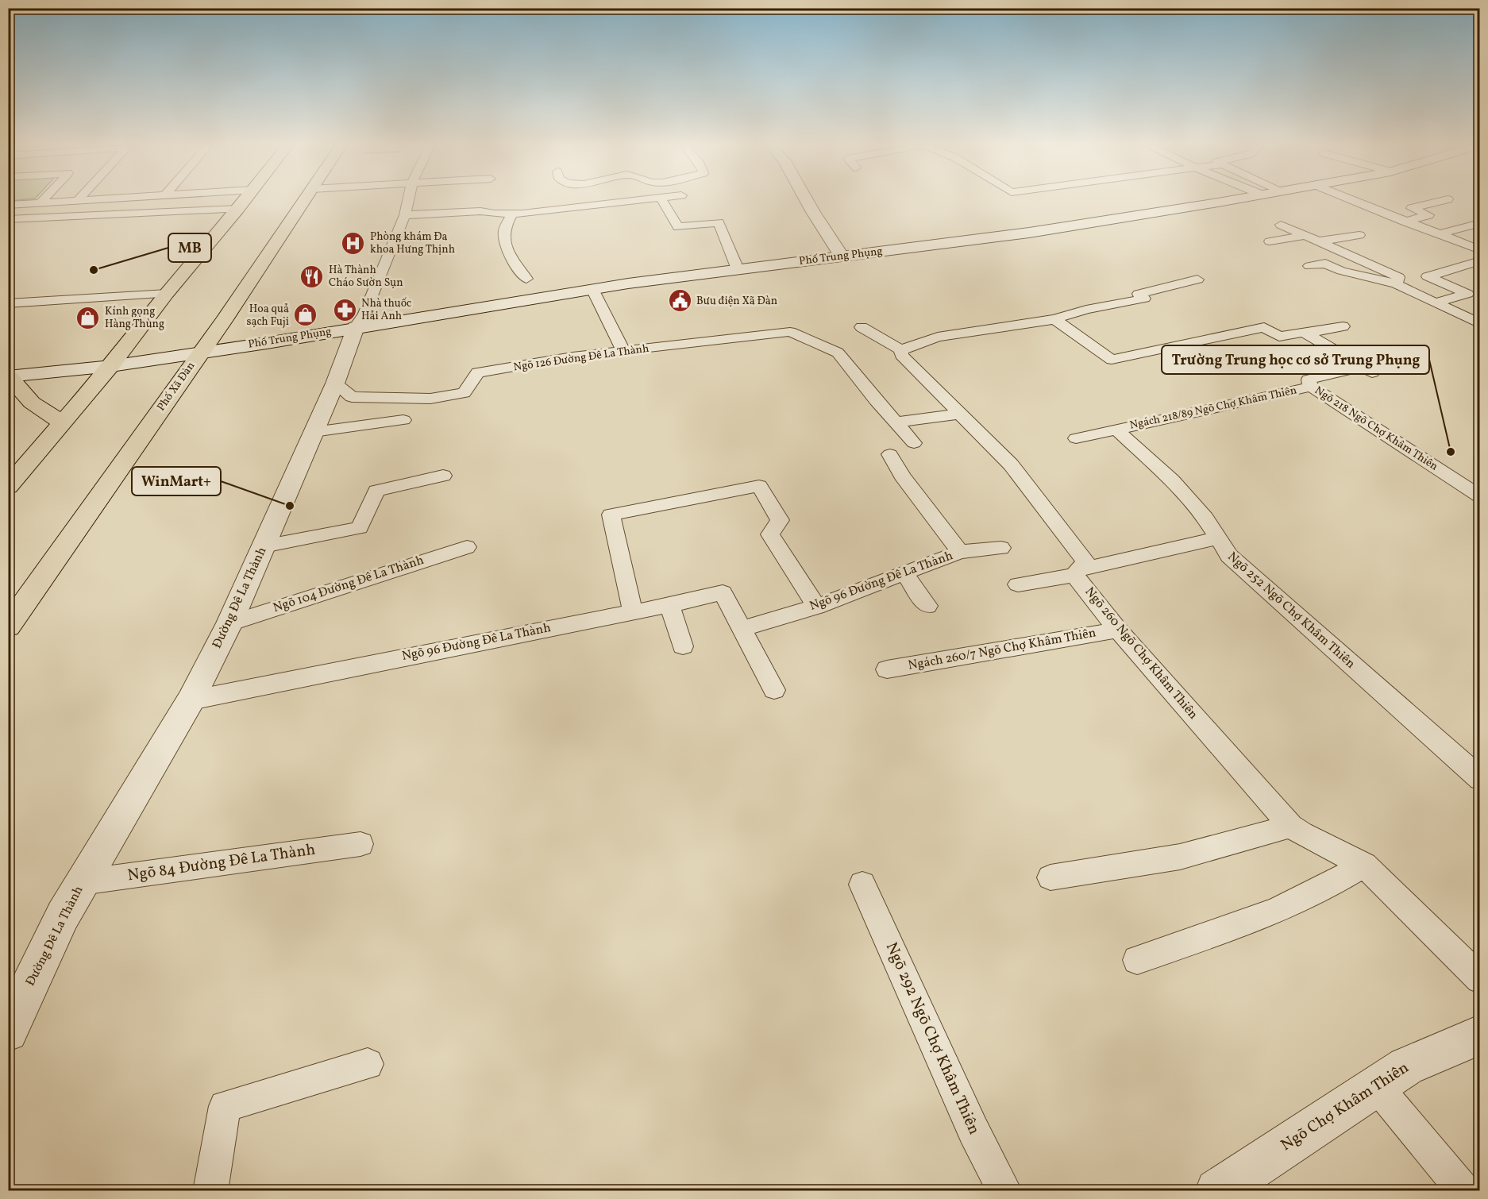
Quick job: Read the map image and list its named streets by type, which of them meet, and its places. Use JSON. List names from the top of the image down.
{
  "streets": {
    "main road": ["Phố Xã Đàn"],
    "street": ["Phố Trung Phụng", "Đường Đê La Thành", "Ngõ Chợ Khâm Thiên"],
    "lane": [
      "Ngõ 126 Đường Đê La Thành",
      "Ngách 218/89 Ngõ Chợ Khâm Thiên",
      "Ngõ 218 Ngõ Chợ Khâm Thiên",
      "Ngõ 96 Đường Đê La Thành",
      "Ngõ 104 Đường Đê La Thành",
      "Ngõ 252 Ngõ Chợ Khâm Thiên",
      "Ngách 260/7 Ngõ Chợ Khâm Thiên",
      "Ngõ 260 Ngõ Chợ Khâm Thiên",
      "Ngõ 84 Đường Đê La Thành",
      "Ngõ 292 Ngõ Chợ Khâm Thiên"
    ]
  },
  "crossings": [
    ["Phố Trung Phụng", "Phố Xã Đàn"],
    ["Phố Trung Phụng", "Đường Đê La Thành"],
    ["Ngõ 126 Đường Đê La Thành", "Đường Đê La Thành"],
    ["Ngách 218/89 Ngõ Chợ Khâm Thiên", "Ngõ 218 Ngõ Chợ Khâm Thiên"],
    ["Ngách 218/89 Ngõ Chợ Khâm Thiên", "Ngõ 252 Ngõ Chợ Khâm Thiên"],
    ["Ngõ 96 Đường Đê La Thành", "Đường Đê La Thành"],
    ["Ngõ 104 Đường Đê La Thành", "Đường Đê La Thành"],
    ["Đường Đê La Thành", "Ngõ 84 Đường Đê La Thành"],
    ["Ngách 260/7 Ngõ Chợ Khâm Thiên", "Ngõ 260 Ngõ Chợ Khâm Thiên"]
  ],
  "places": {
    "hospital": ["Phòng khám Đa khoa Hưng Thịnh"],
    "other": ["MB", "Trường Trung học cơ sở Trung Phụng", "WinMart+"],
    "restaurant": ["Hà Thành Cháo Sườn Sụn"],
    "public building": ["Bưu điện Xã Đàn"],
    "pharmacy": ["Nhà thuốc Hải Anh"],
    "shop": ["Hoa quả sạch Fuji", "Kính gọng Hàng Thùng"]
  }
}
